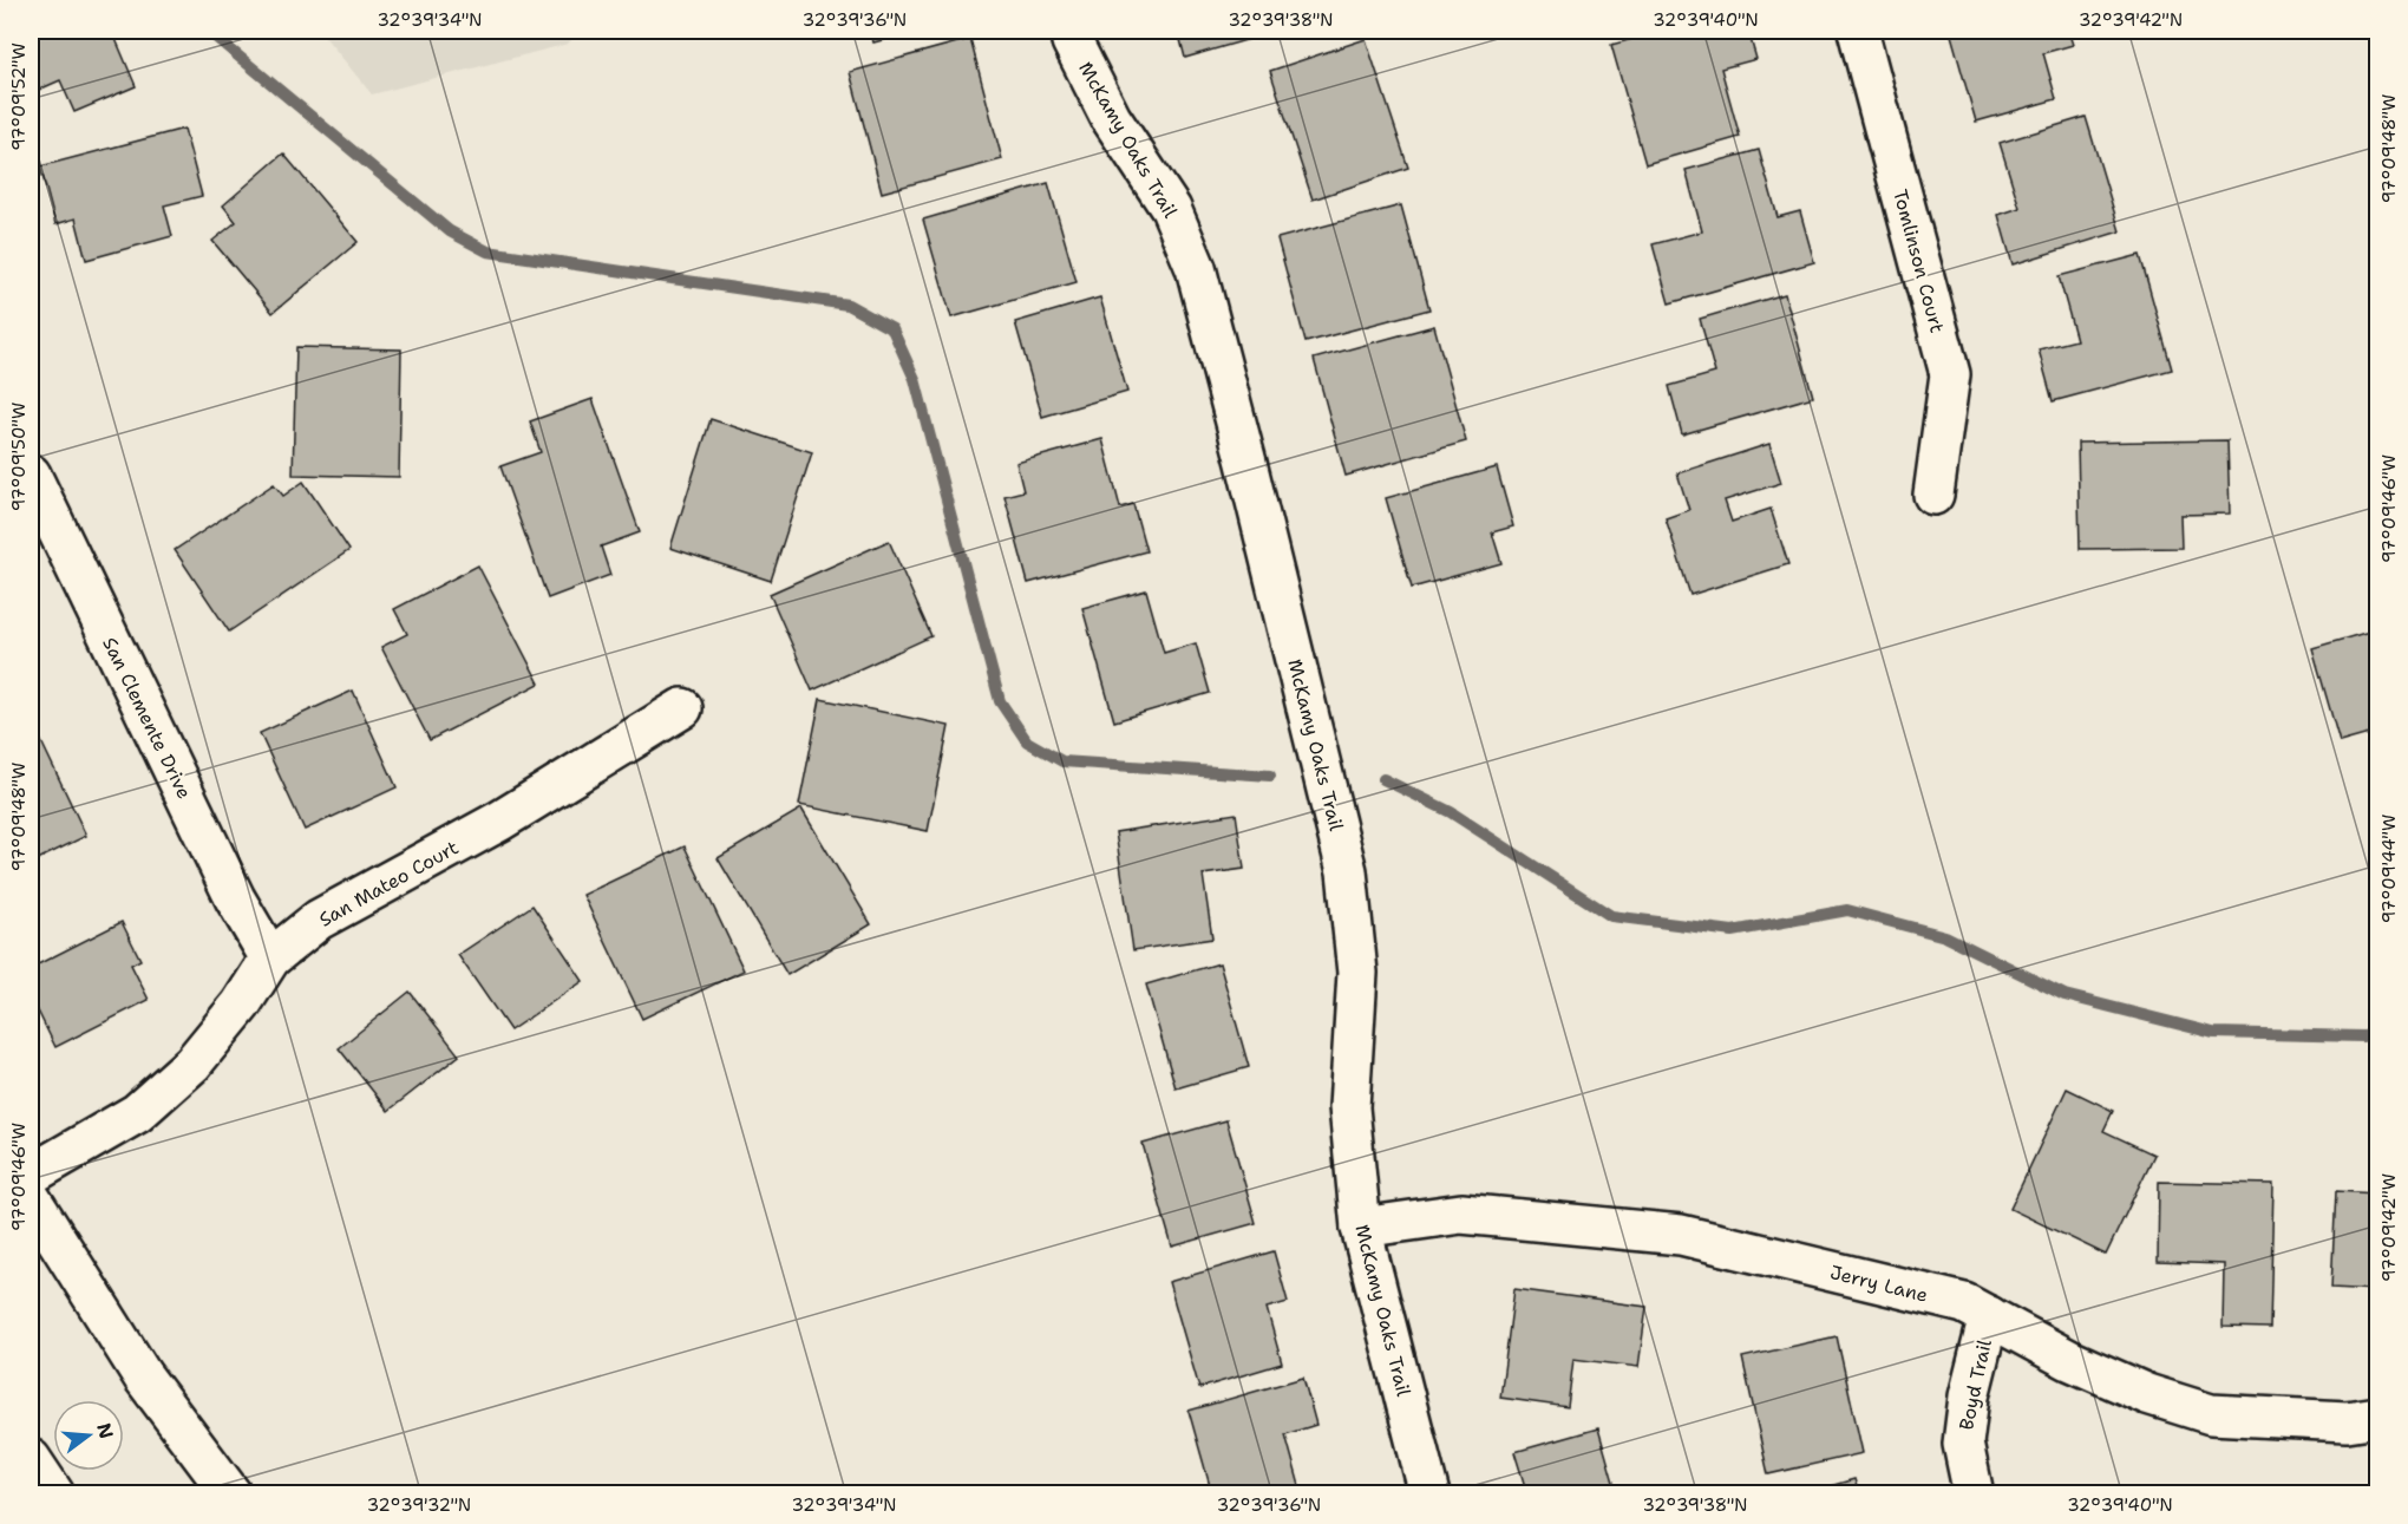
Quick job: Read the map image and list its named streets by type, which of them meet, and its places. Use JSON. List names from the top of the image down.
{
  "streets": {
    "street": [
      "McKamy Oaks Trail",
      "Tomlinson Court",
      "San Clemente Drive",
      "San Mateo Court",
      "Jerry Lane",
      "Boyd Trail"
    ]
  },
  "crossings": [
    ["McKamy Oaks Trail", "Jerry Lane"],
    ["San Clemente Drive", "San Mateo Court"],
    ["Jerry Lane", "Boyd Trail"]
  ],
  "north": "right",
  "coordinates": [
    "32°39'34\"N",
    "32°39'36\"N",
    "32°39'38\"N",
    "32°39'40\"N",
    "32°39'42\"N",
    "97°09'52\"W",
    "97°09'48\"W",
    "97°09'50\"W",
    "97°09'46\"W",
    "97°09'44\"W",
    "97°09'42\"W",
    "32°39'32\"N"
  ]
}
